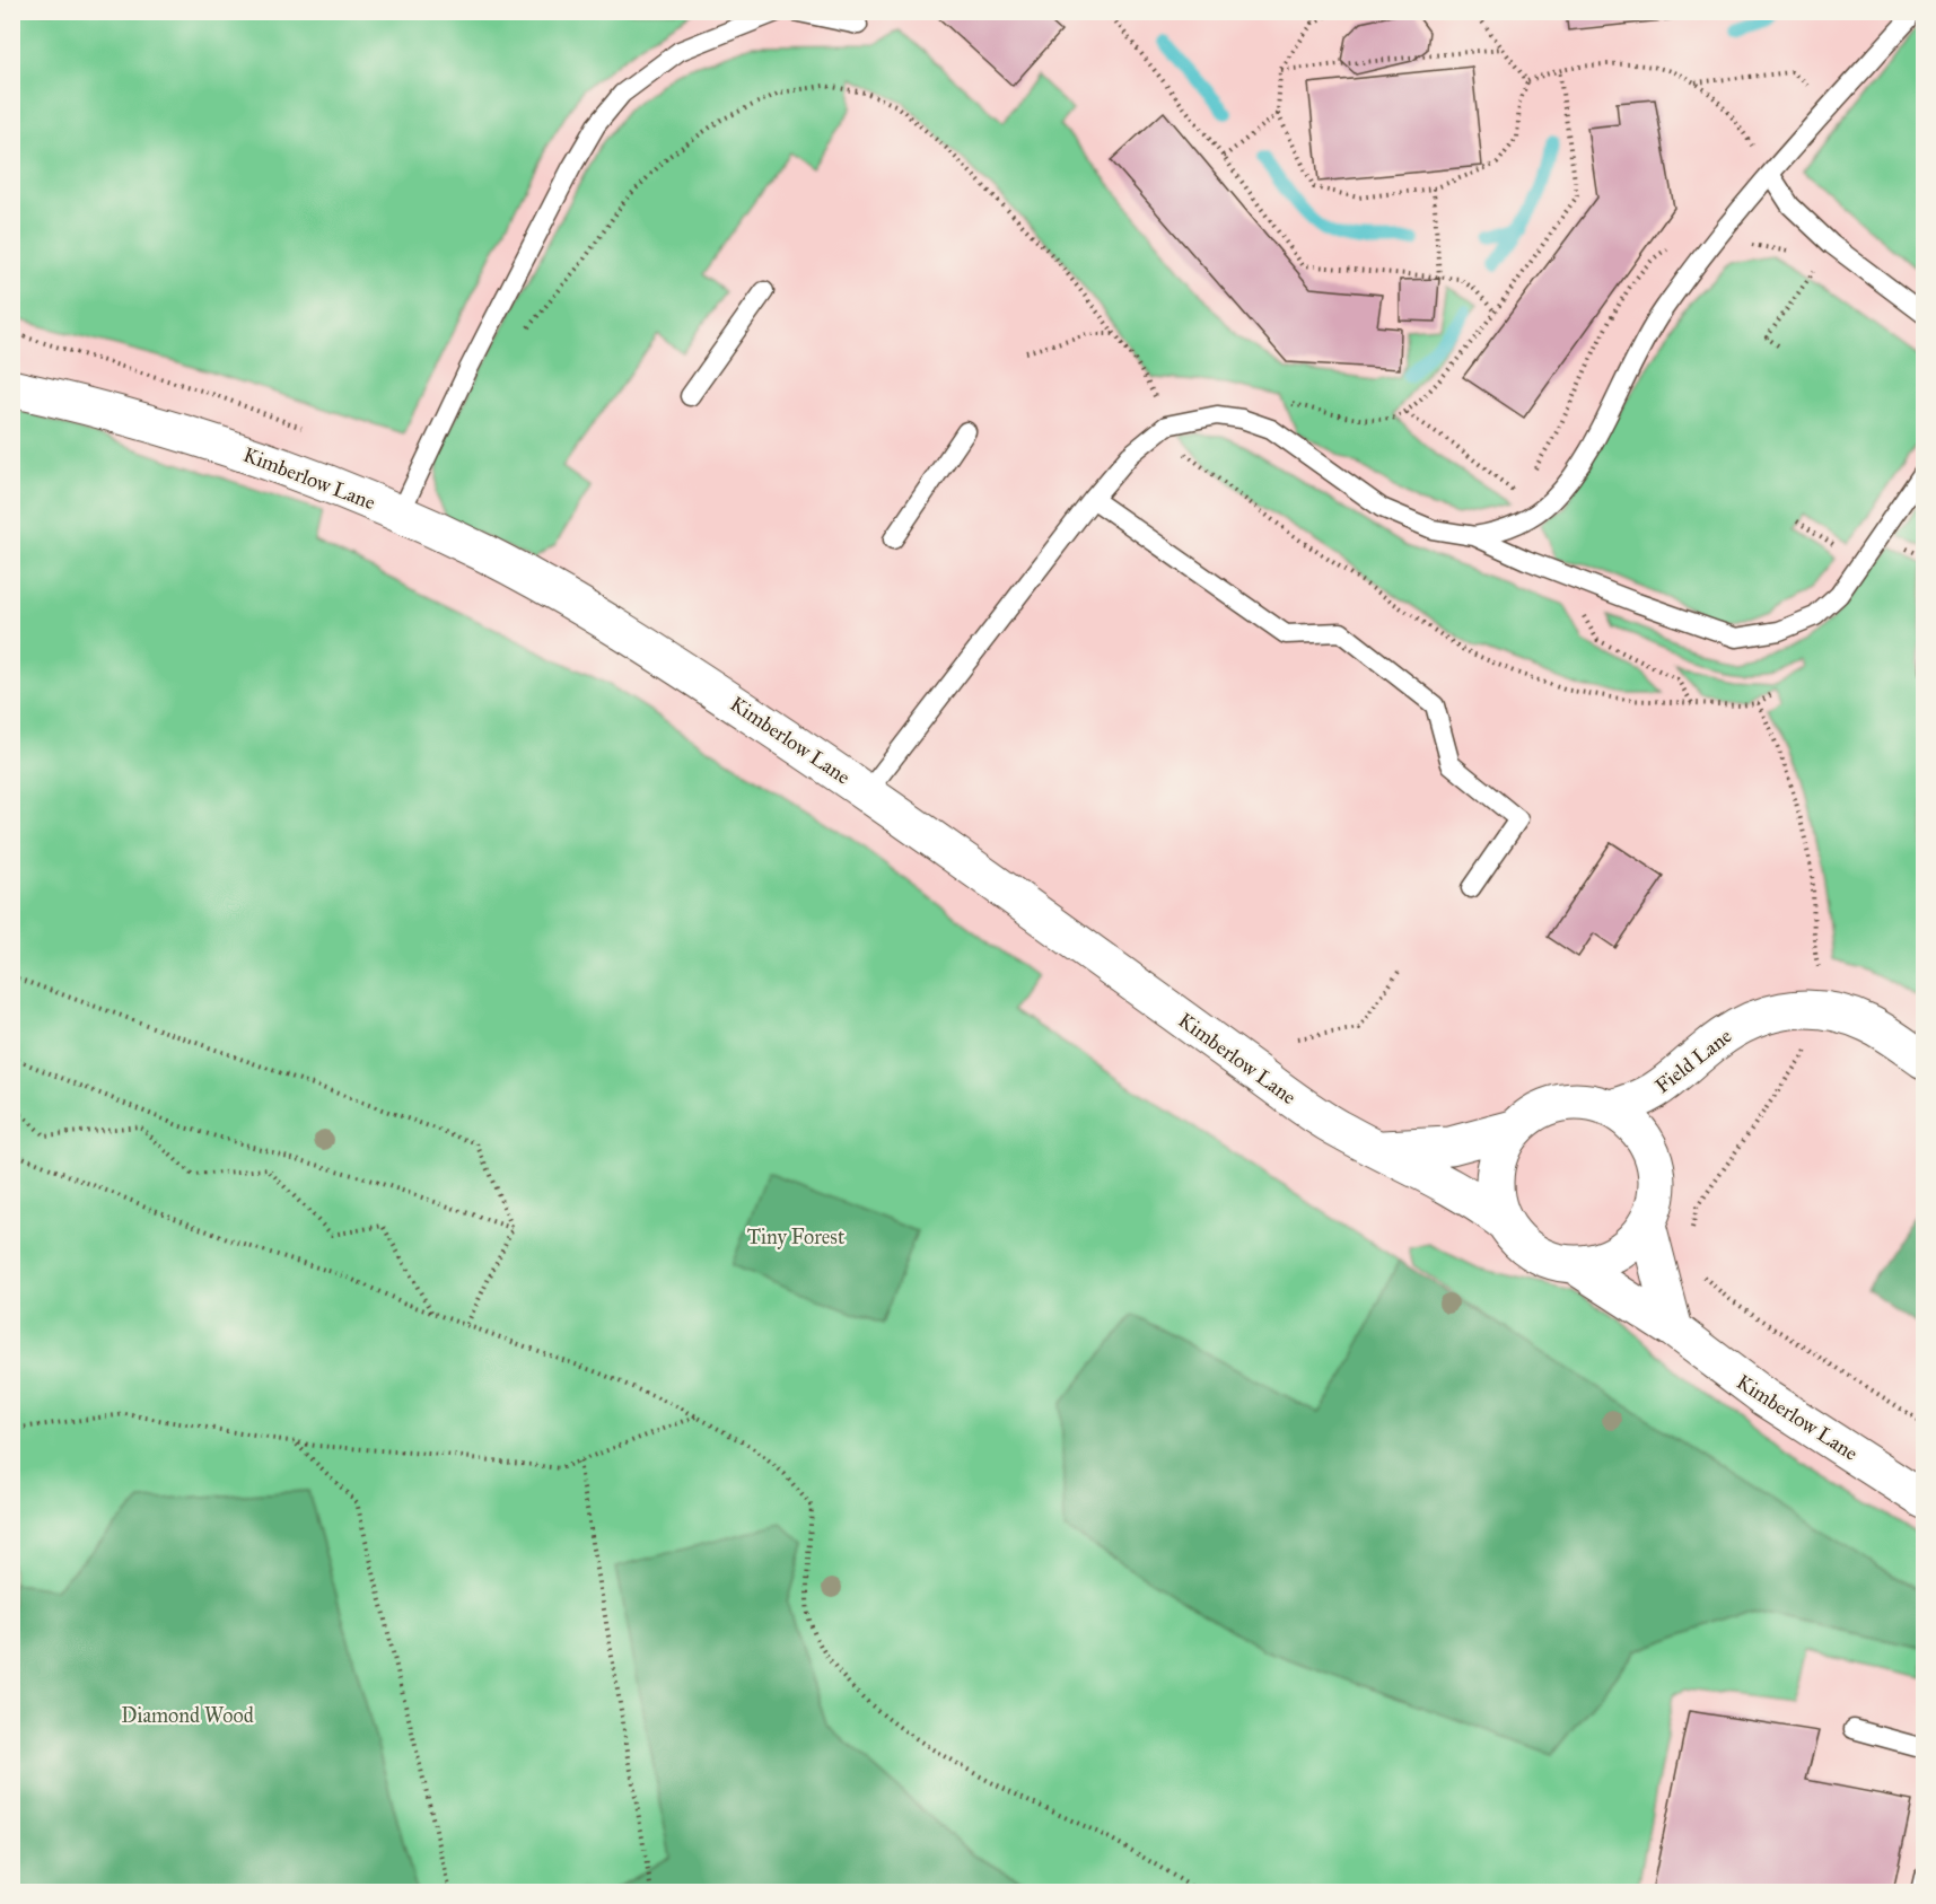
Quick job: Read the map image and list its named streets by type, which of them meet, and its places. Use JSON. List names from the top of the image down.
{
  "streets": {
    "street": ["Kimberlow Lane", "Field Lane"]
  },
  "crossings": [
    ["Kimberlow Lane", "Field Lane"]
  ],
  "parks": ["Tiny Forest", "Diamond Wood"]
}
